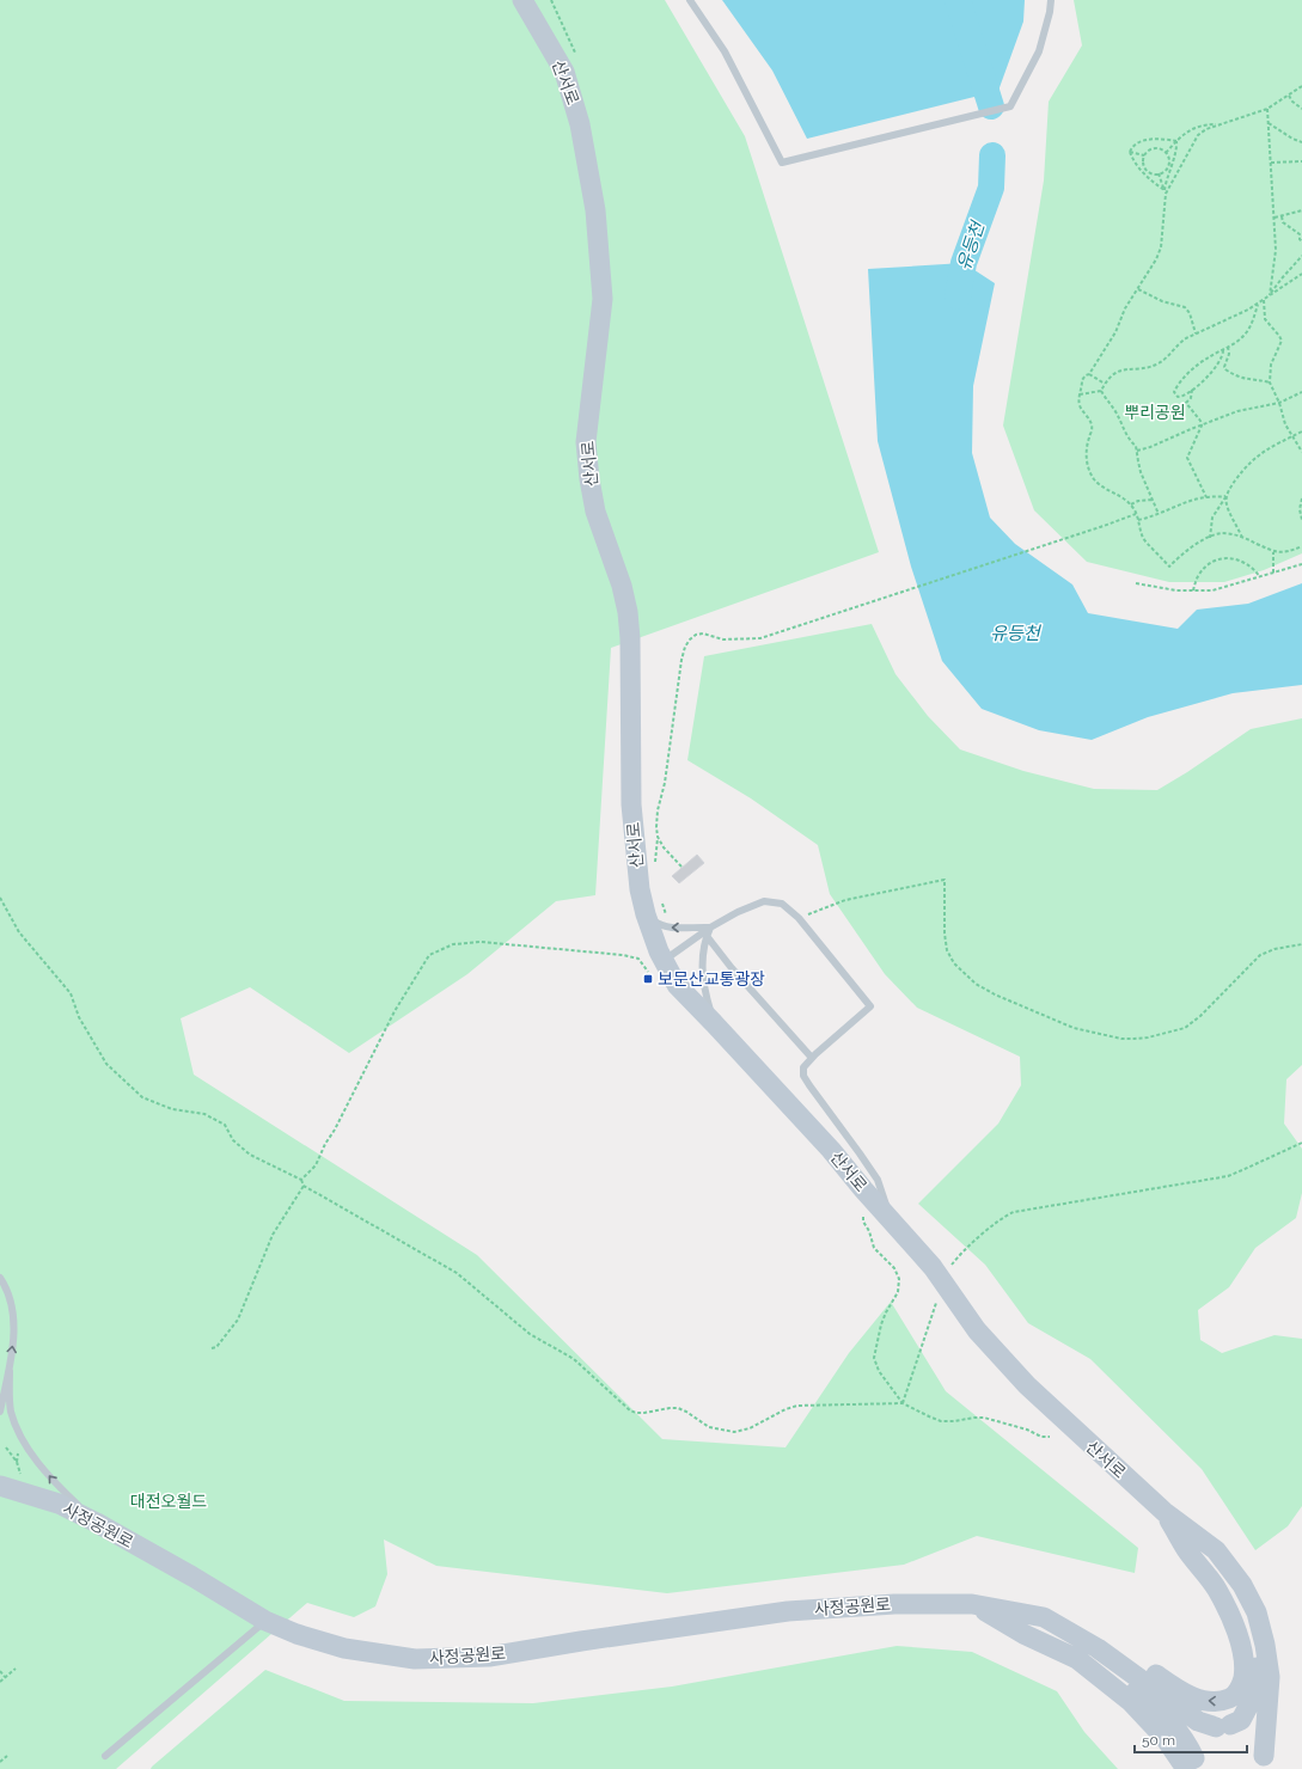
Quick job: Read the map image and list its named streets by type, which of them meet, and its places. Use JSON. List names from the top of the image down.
{
  "streets": {
    "street": ["산서로", "사정공원로"]
  },
  "crossings": [
    ["산서로", "사정공원로"]
  ],
  "water": ["유등천"],
  "parks": ["뿌리공원", "대전오월드"],
  "places": {
    "transit": ["보문산교통광장"]
  },
  "scale_bar": "50 m"
}
